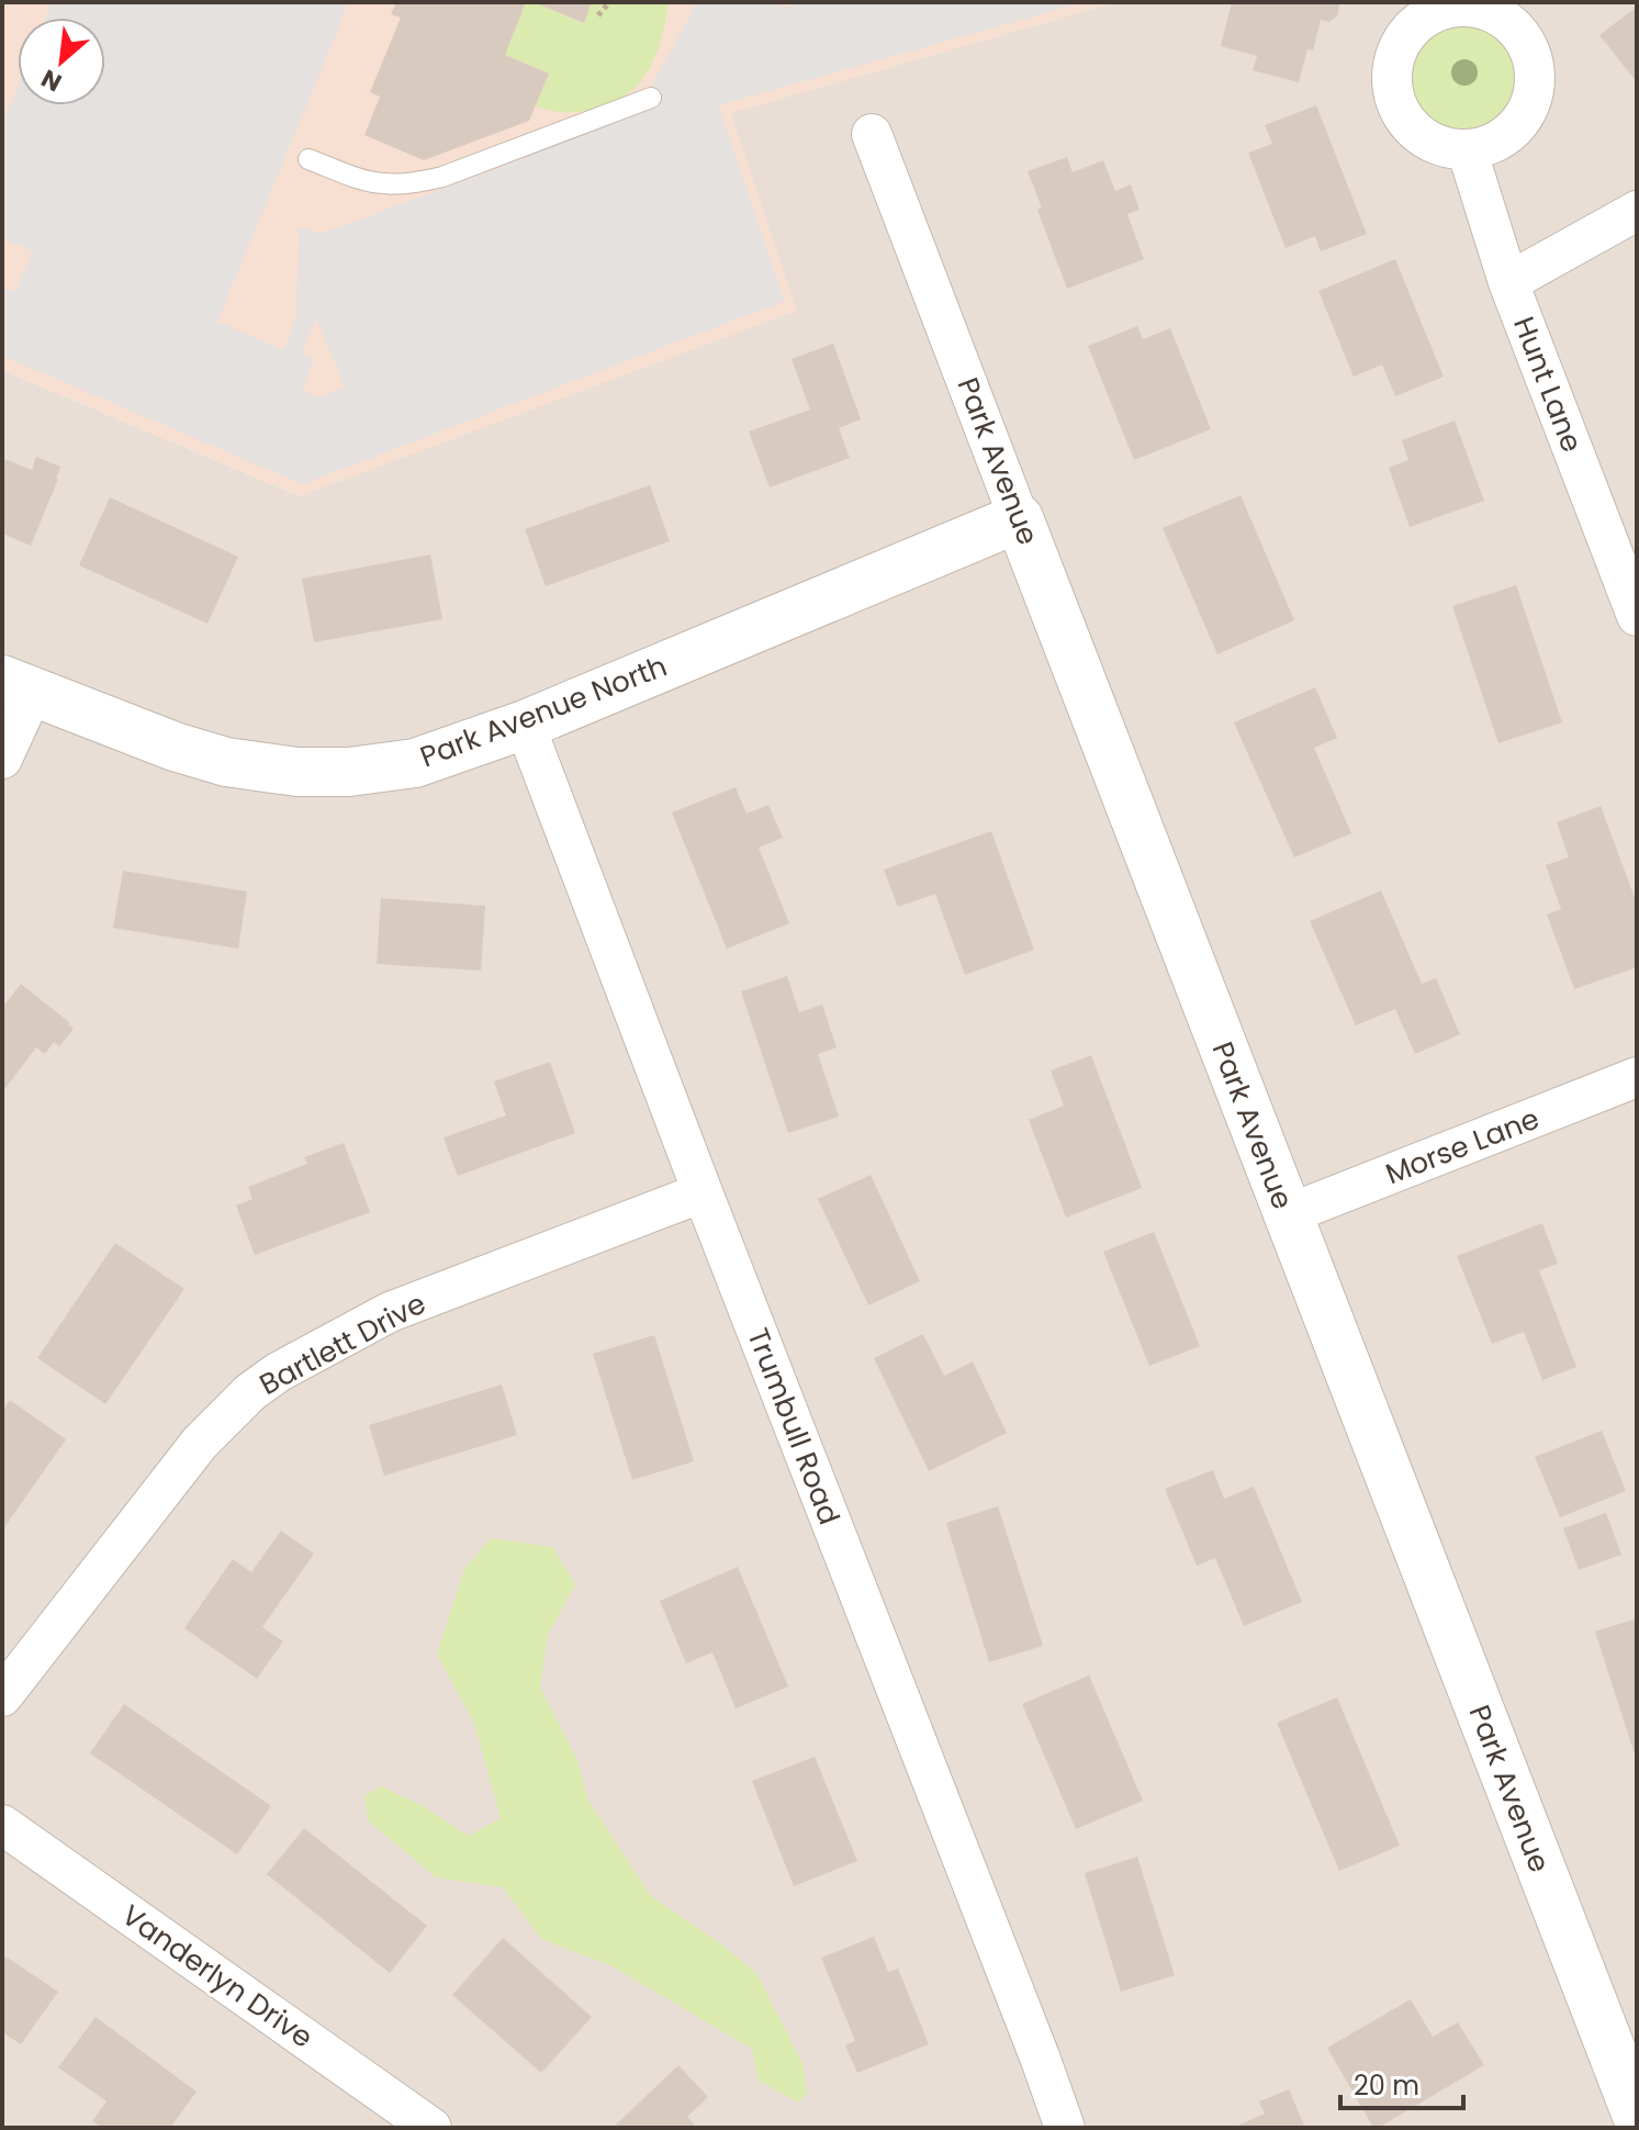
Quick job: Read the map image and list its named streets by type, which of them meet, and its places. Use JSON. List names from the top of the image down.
{
  "streets": {
    "street": [
      "Hunt Lane",
      "Park Avenue",
      "Park Avenue North",
      "Morse Lane",
      "Bartlett Drive",
      "Trumbull Road",
      "Vanderlyn Drive"
    ]
  },
  "crossings": [
    ["Park Avenue", "Park Avenue North"],
    ["Park Avenue", "Morse Lane"],
    ["Park Avenue North", "Trumbull Road"],
    ["Bartlett Drive", "Trumbull Road"]
  ],
  "scale_bar": "20 m",
  "north": "bottom left"
}
